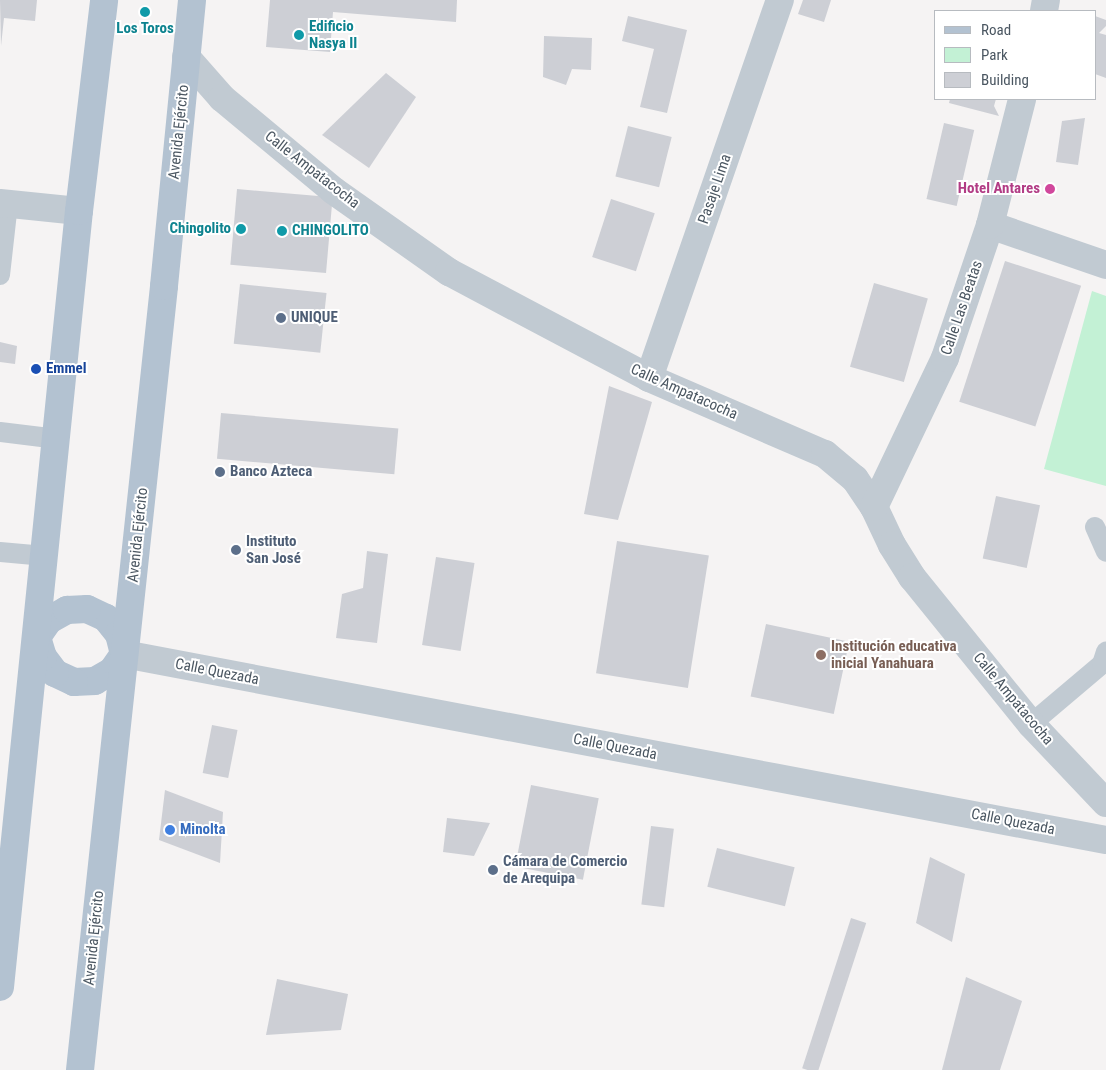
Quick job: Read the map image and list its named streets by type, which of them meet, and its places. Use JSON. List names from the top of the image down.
{
  "streets": {
    "main road": ["Avenida Ejército"],
    "street": [
      "Calle Ampatacocha",
      "Pasaje Lima",
      "Calle Las Beatas",
      "Calle Quezada"
    ]
  },
  "crossings": [
    ["Avenida Ejército", "Calle Ampatacocha"],
    ["Avenida Ejército", "Calle Quezada"],
    ["Calle Ampatacocha", "Pasaje Lima"],
    ["Calle Ampatacocha", "Calle Las Beatas"]
  ],
  "places": [
    "Los Toros",
    "Edificio Nasya II",
    "Hotel Antares",
    "Chingolito",
    "CHINGOLITO",
    "UNIQUE",
    "Emmel",
    "Banco Azteca",
    "Instituto San José",
    "Institución educativa inicial Yanahuara",
    "Minolta",
    "Cámara de Comercio de Arequipa"
  ],
  "legend": ["Road", "Park", "Building"]
}
